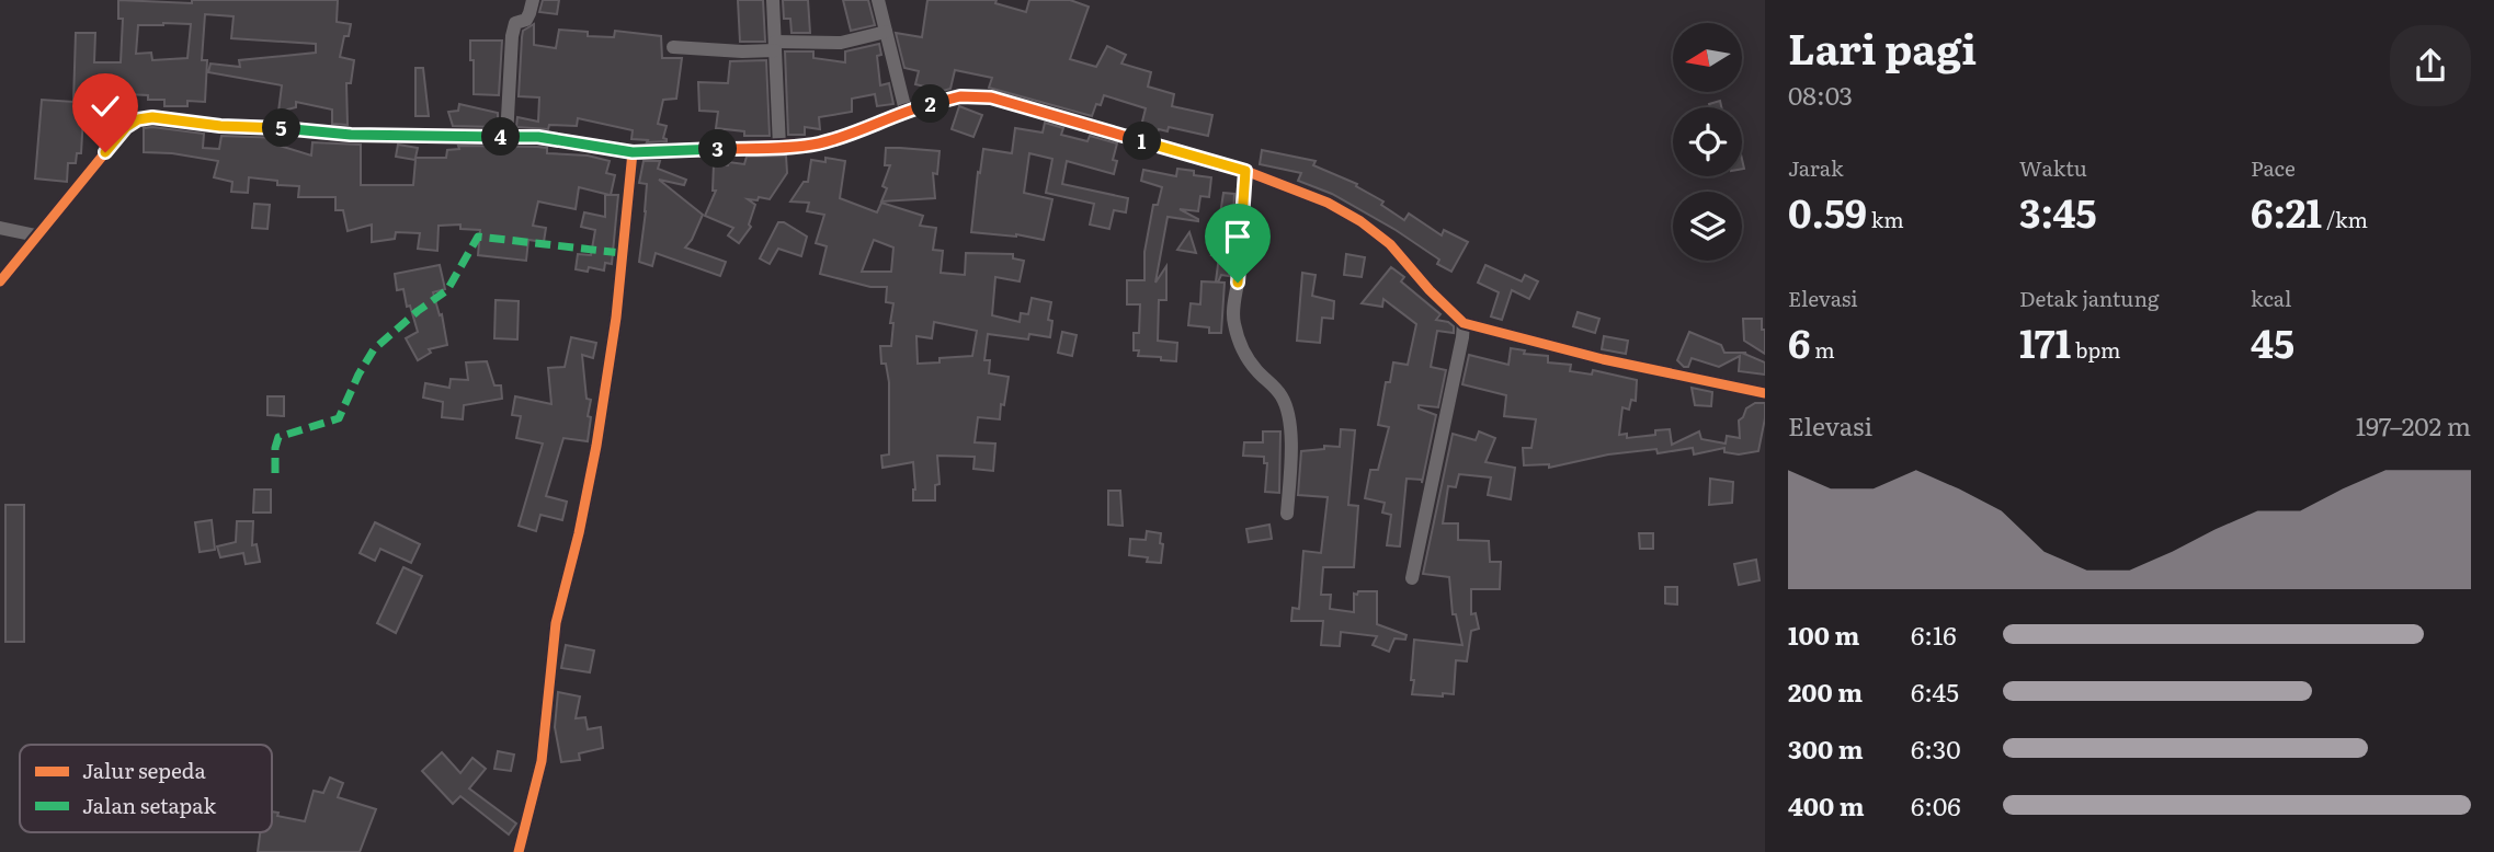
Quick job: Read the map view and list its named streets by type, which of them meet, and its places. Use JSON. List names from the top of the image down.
{
  "legend": ["Jalur sepeda", "Jalan setapak"],
  "north": "left",
  "page": {
    "heading": ["Lari pagi", "08:03"],
    "pins": [
      "2",
      "5",
      "4",
      "1",
      "3"
    ],
    "stats": [
      ["Jarak", "0.59 km"],
      ["Waktu", "3:45"],
      ["Pace", "6:21 /km"],
      ["Elevasi", "6 m"],
      ["Detak jantung", "171 bpm"],
      ["kcal", "45"]
    ],
    "chart": ["Elevasi", "197–202 m"],
    "list": [
      {
        "name": "100 m",
        "note": "6:16"
      },
      {
        "name": "200 m",
        "note": "6:45"
      },
      {
        "name": "300 m",
        "note": "6:30"
      },
      {
        "name": "400 m",
        "note": "6:06"
      }
    ]
  }
}
